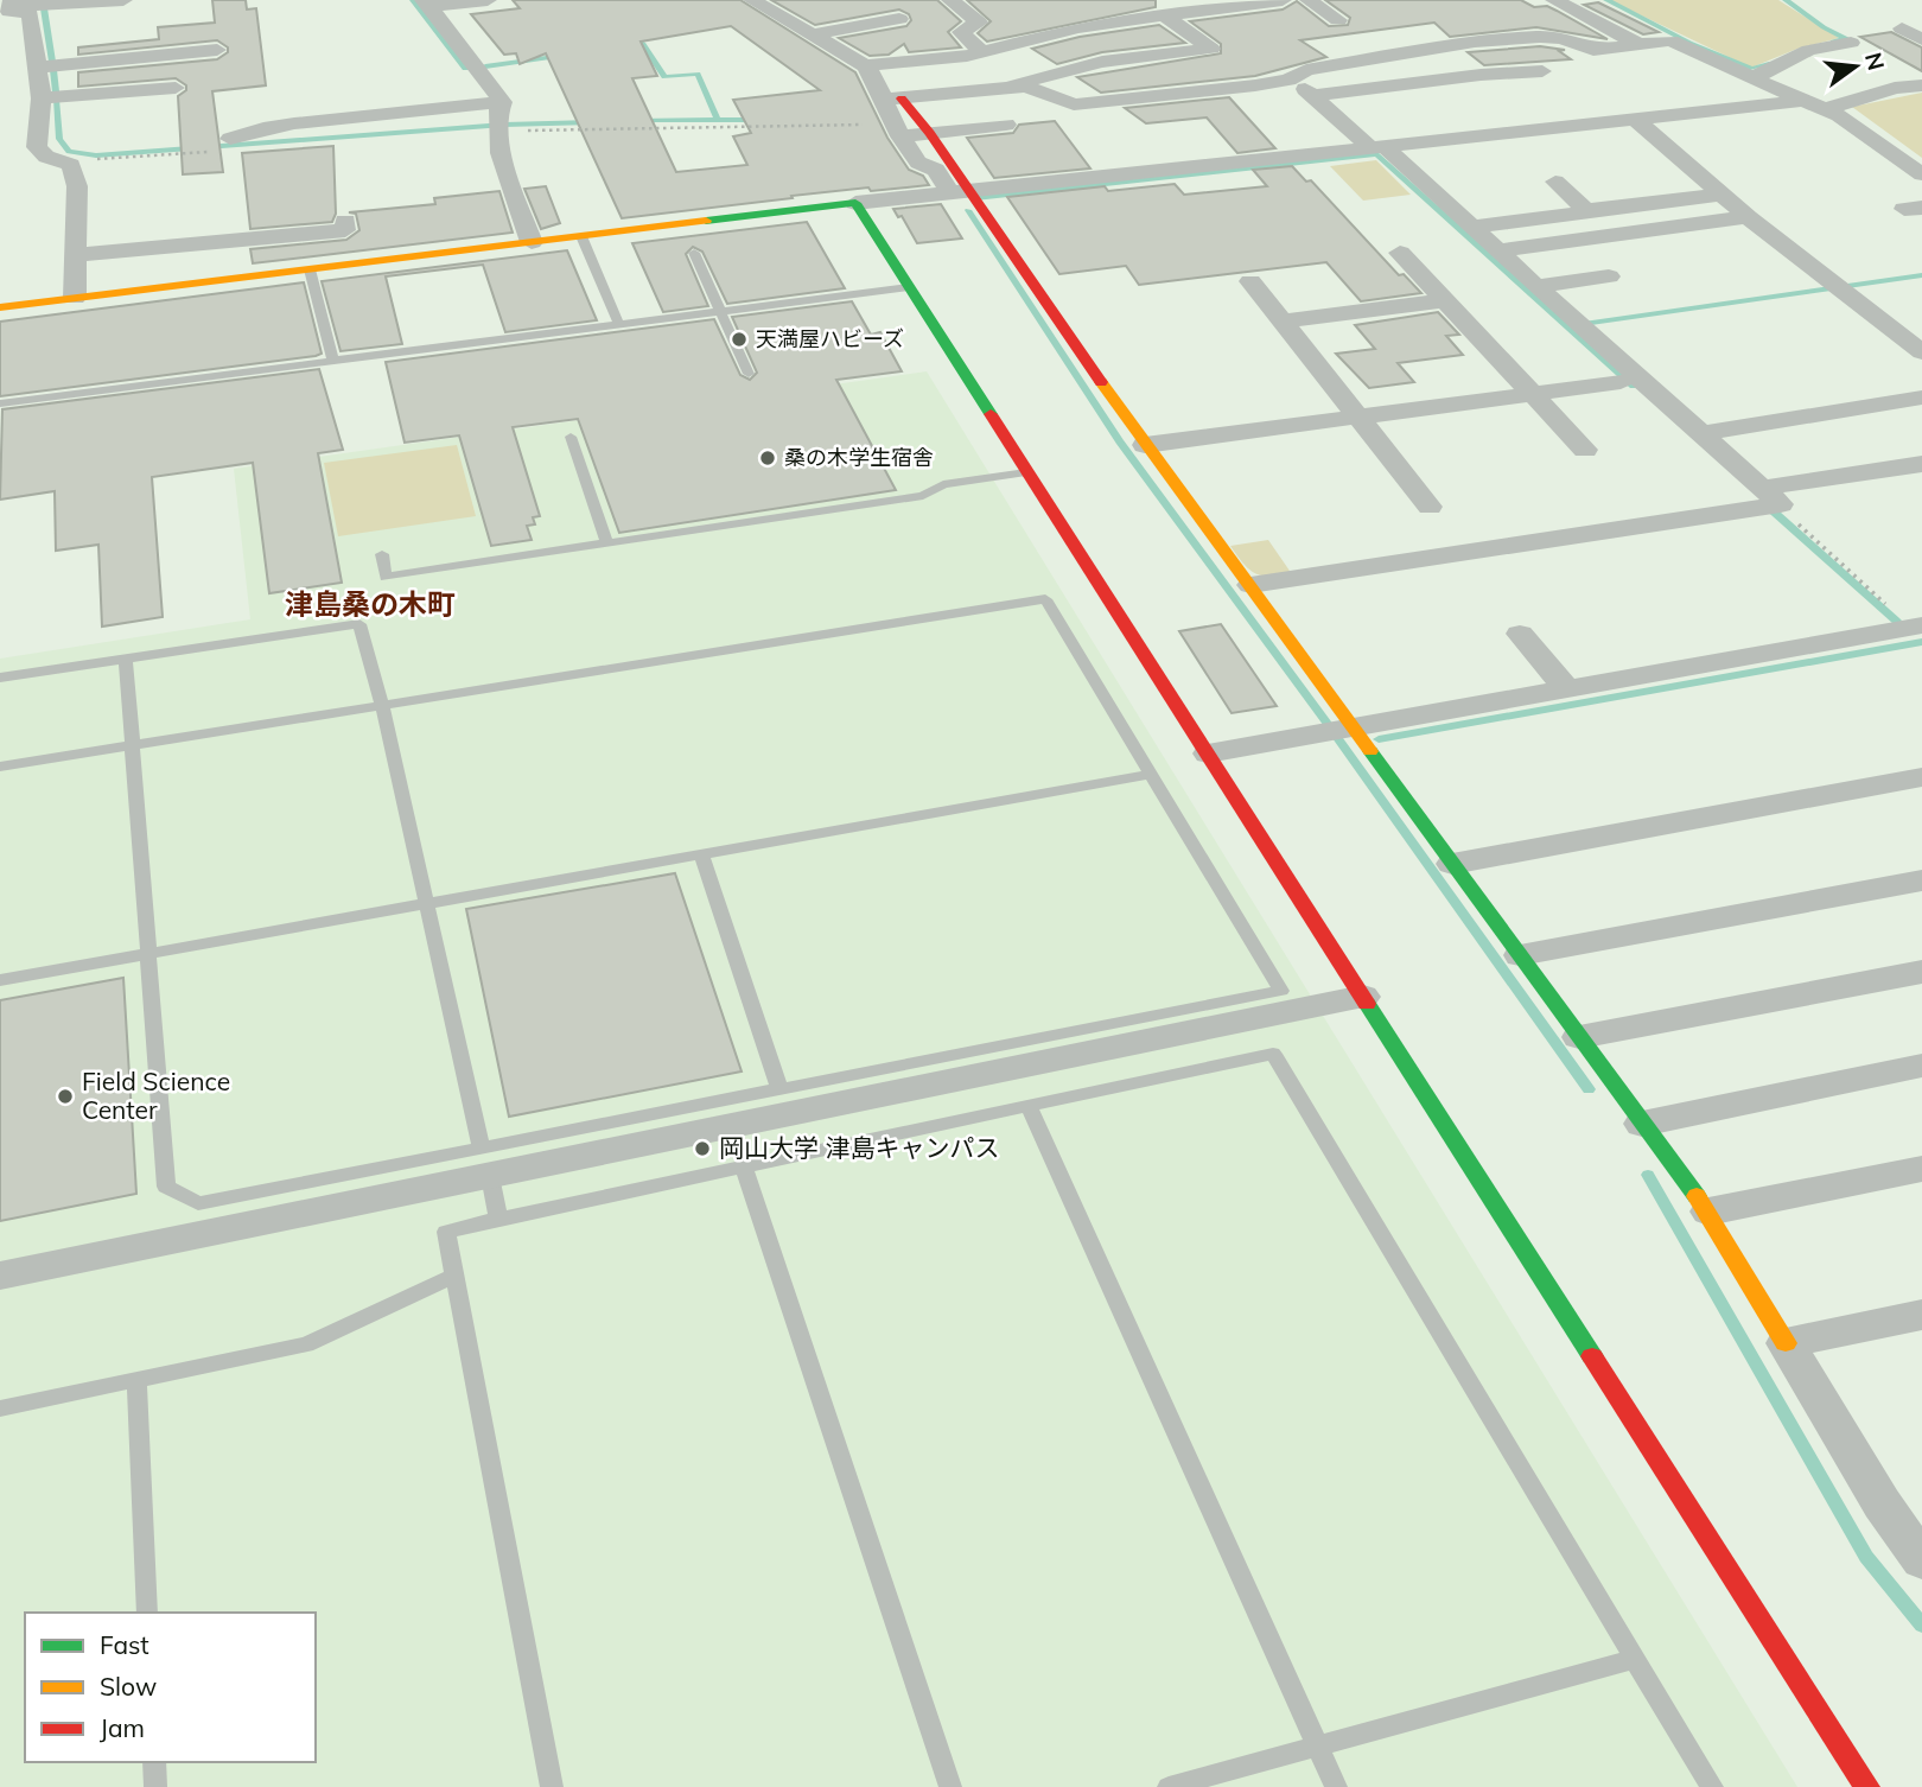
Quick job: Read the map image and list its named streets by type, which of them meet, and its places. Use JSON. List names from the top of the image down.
{
  "districts": ["津島桑の木町"],
  "places": [
    "天満屋ハビーズ",
    "桑の木学生宿舎",
    "Field Science Center",
    "岡山大学 津島キャンパス"
  ],
  "legend": ["Fast", "Slow", "Jam"],
  "north": "right"
}
